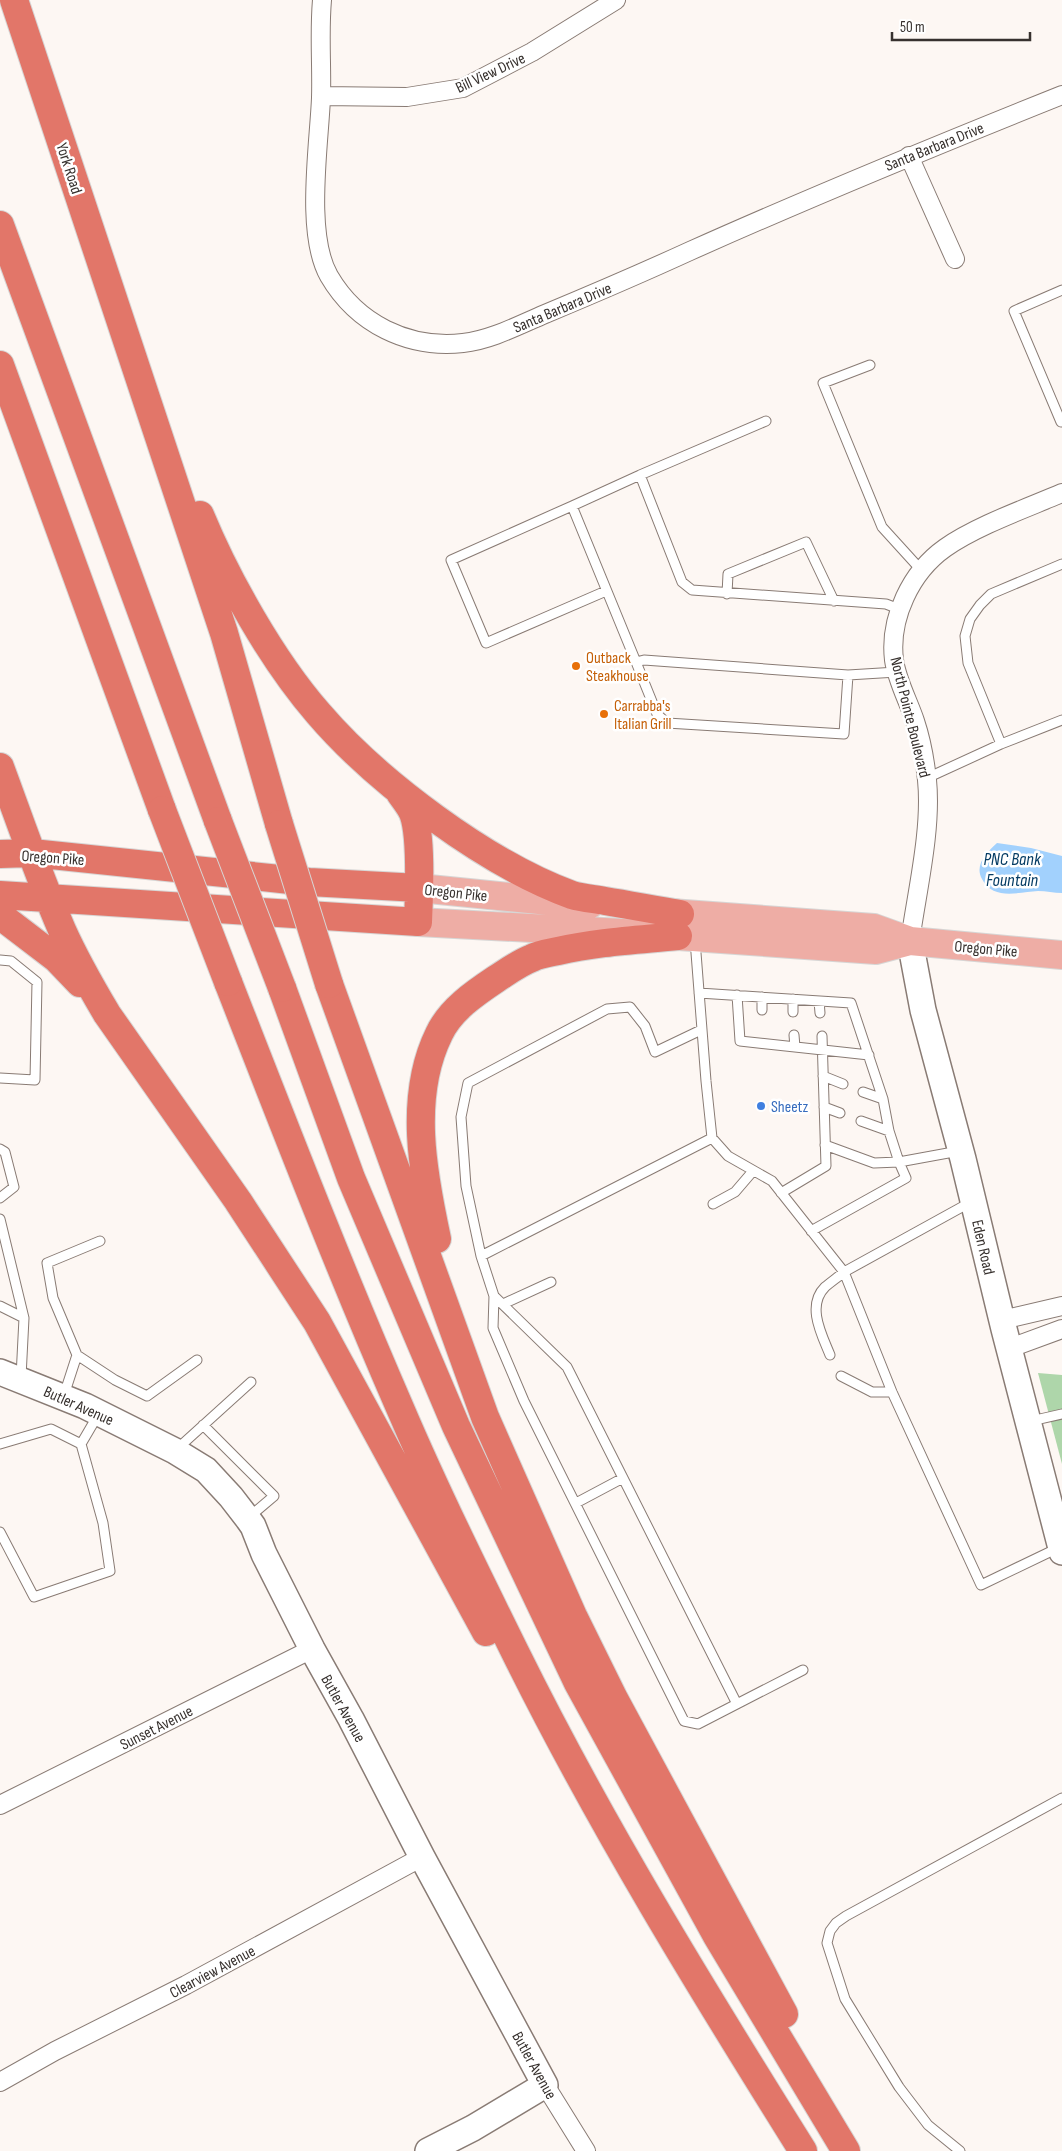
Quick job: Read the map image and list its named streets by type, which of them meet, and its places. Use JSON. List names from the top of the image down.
{
  "streets": {
    "highway": ["York Road", "Oregon Pike"],
    "street": [
      "Bill View Drive",
      "Santa Barbara Drive",
      "North Pointe Boulevard",
      "Eden Road",
      "Butler Avenue",
      "Sunset Avenue",
      "Clearview Avenue"
    ]
  },
  "crossings": [
    ["Bill View Drive", "Santa Barbara Drive"],
    ["North Pointe Boulevard", "Oregon Pike"],
    ["North Pointe Boulevard", "Eden Road"],
    ["Oregon Pike", "Eden Road"],
    ["Butler Avenue", "Sunset Avenue"],
    ["Butler Avenue", "Clearview Avenue"]
  ],
  "water": ["PNC Bank Fountain"],
  "places": ["Outback Steakhouse", "Carrabba's Italian Grill", "Sheetz"],
  "scale_bar": "50 m"
}
